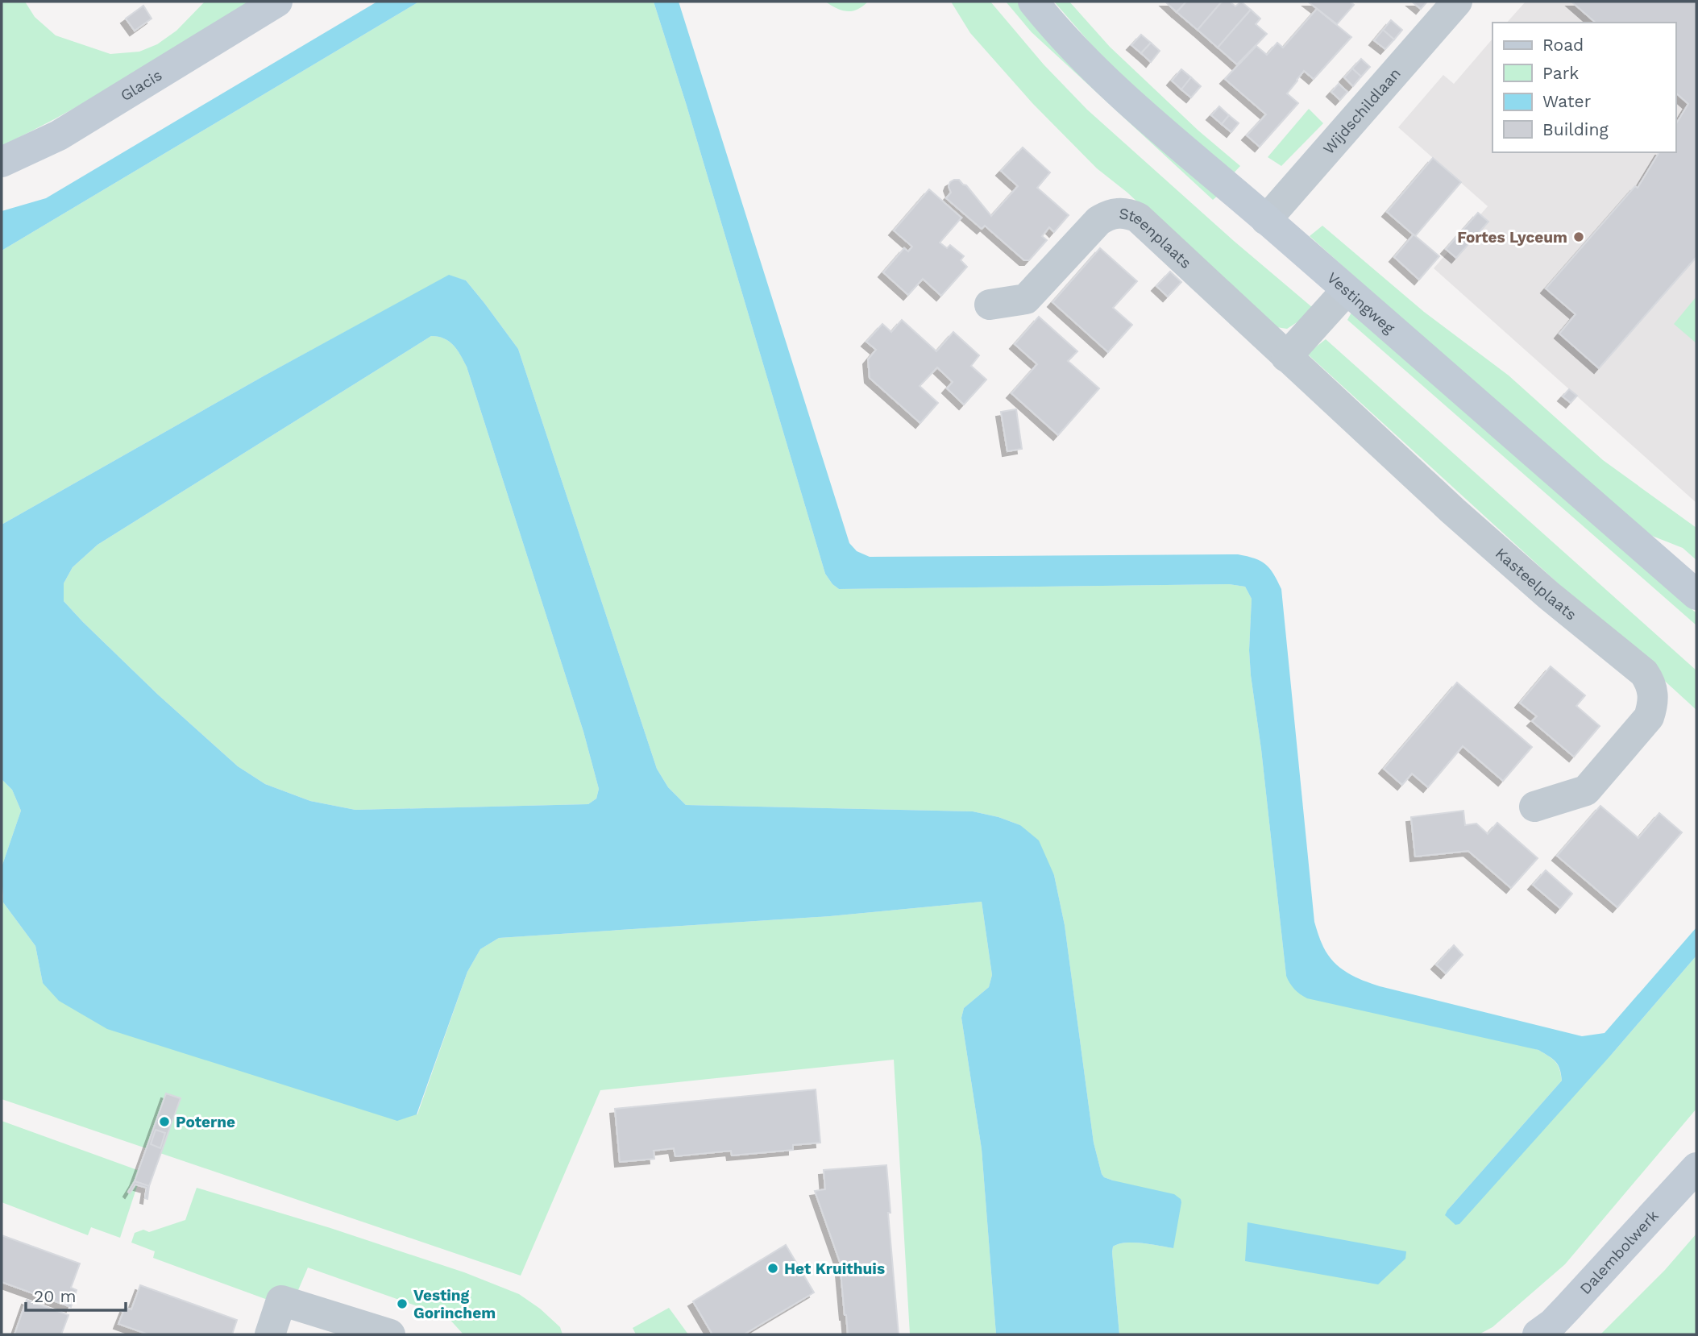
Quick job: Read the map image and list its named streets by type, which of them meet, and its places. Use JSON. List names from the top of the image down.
{
  "streets": {
    "street": [
      "Glacis",
      "Wijdschildlaan",
      "Steenplaats",
      "Vestingweg",
      "Kasteelplaats",
      "Dalembolwerk"
    ]
  },
  "crossings": [
    ["Wijdschildlaan", "Vestingweg"],
    ["Steenplaats", "Kasteelplaats"]
  ],
  "places": [
    "Fortes Lyceum",
    "Poterne",
    "Het Kruithuis",
    "Vesting Gorinchem"
  ],
  "legend": [
    "Road",
    "Park",
    "Water",
    "Building"
  ],
  "scale_bar": "20 m"
}
